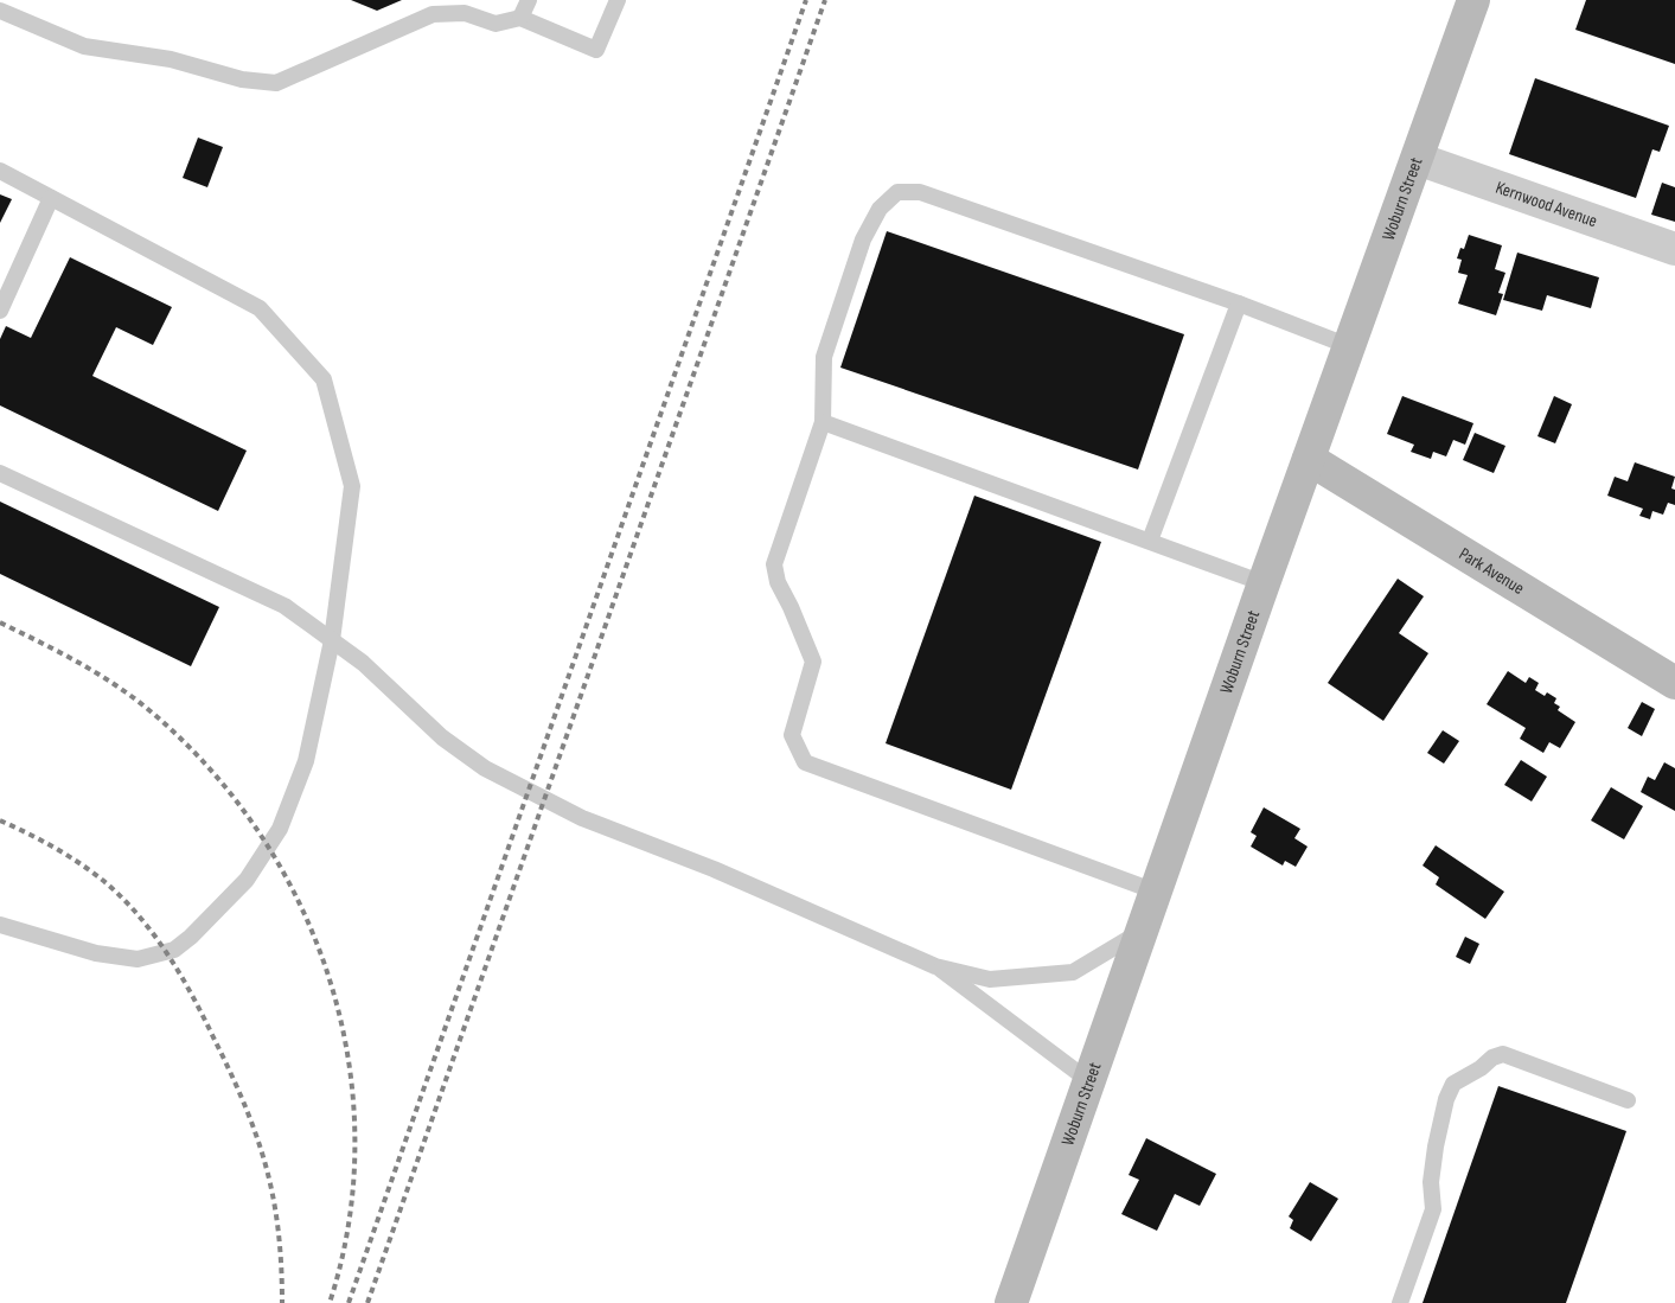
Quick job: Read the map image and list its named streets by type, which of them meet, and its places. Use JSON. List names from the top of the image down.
{
  "streets": {
    "main road": ["Woburn Street", "Park Avenue"],
    "street": ["Kernwood Avenue"]
  },
  "crossings": [
    ["Woburn Street", "Kernwood Avenue"],
    ["Woburn Street", "Park Avenue"]
  ]
}
